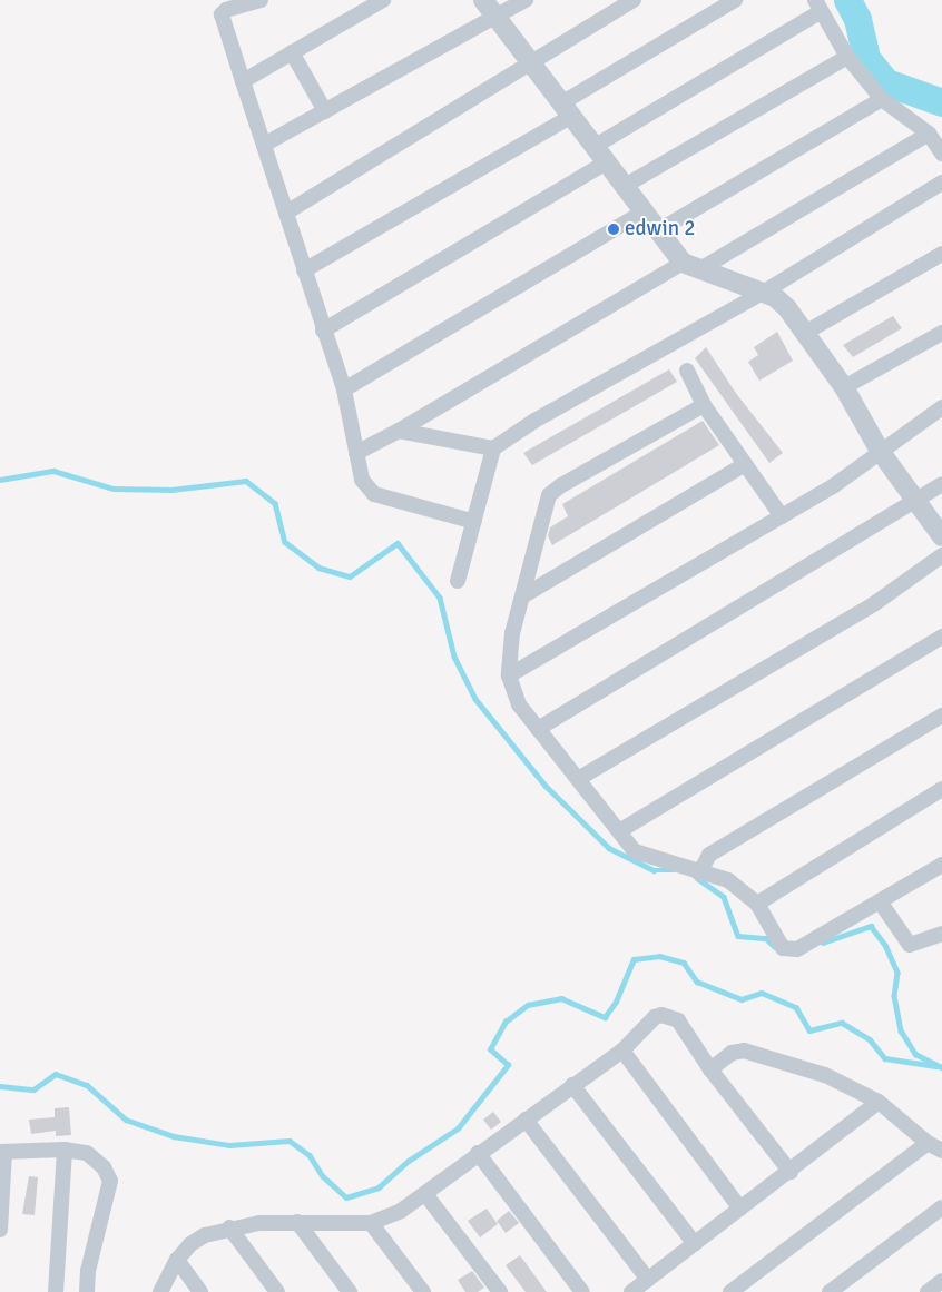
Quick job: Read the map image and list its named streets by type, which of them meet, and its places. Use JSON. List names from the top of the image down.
{
  "places": ["edwin 2"]
}
